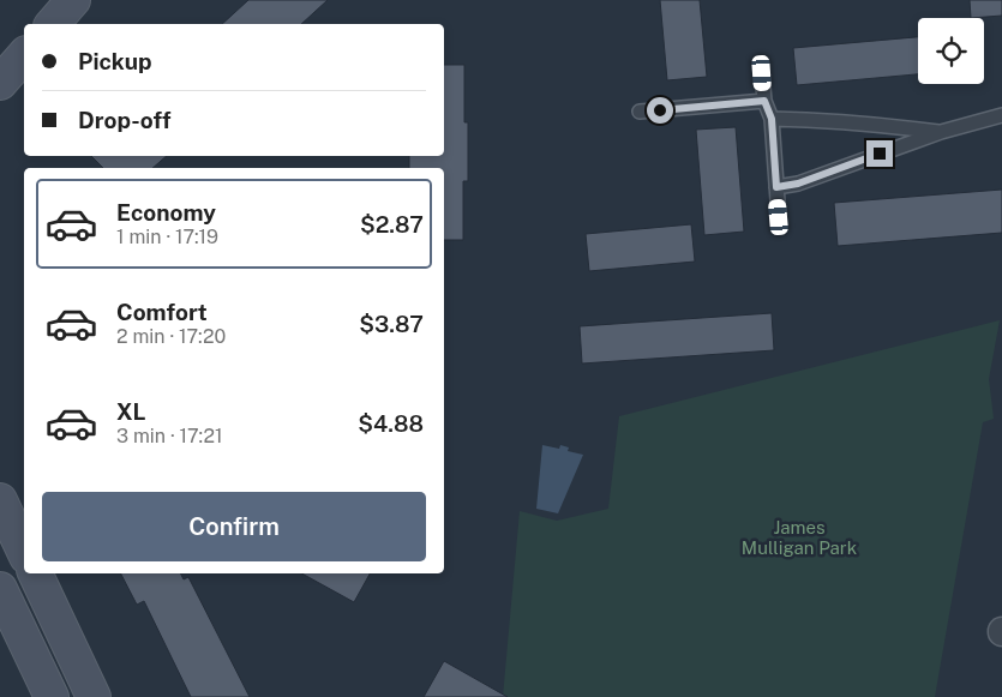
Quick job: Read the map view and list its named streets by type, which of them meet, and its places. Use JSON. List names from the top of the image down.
{
  "parks": ["James Mulligan Park"],
  "page": {
    "banner": ["Pickup", "Drop-off"],
    "list": [
      {
        "name": "Economy",
        "note": "1 min · 17:19",
        "value": "$2.87"
      },
      {
        "name": "Comfort",
        "note": "2 min · 17:20",
        "value": "$3.87"
      },
      {
        "name": "XL",
        "note": "3 min · 17:21",
        "value": "$4.88"
      }
    ],
    "buttons": "Confirm"
  }
}
